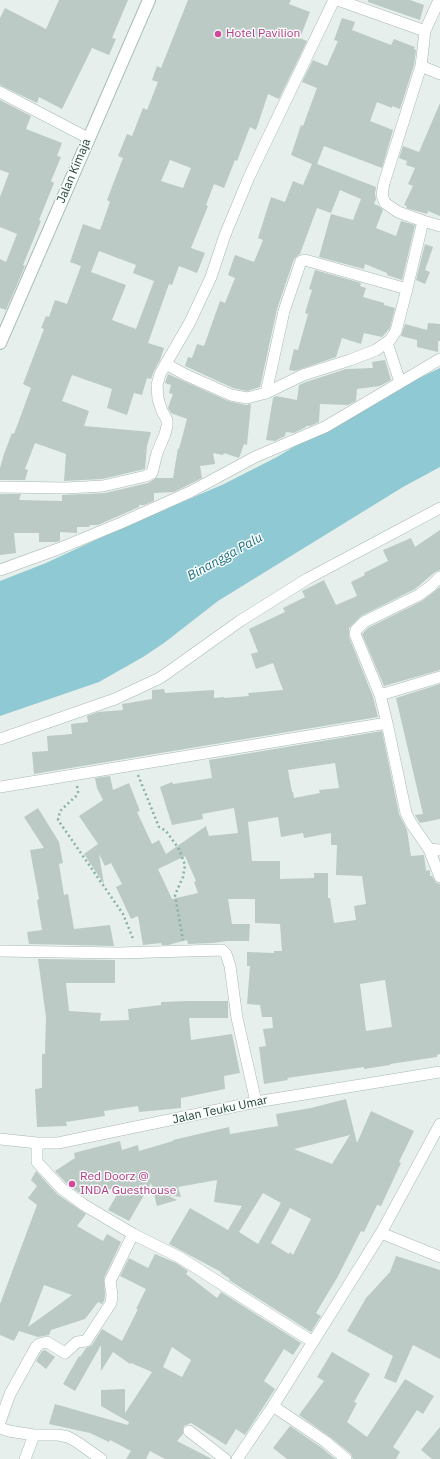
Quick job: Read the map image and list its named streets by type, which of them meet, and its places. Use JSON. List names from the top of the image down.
{
  "streets": {
    "street": ["Jalan Kimaja", "Jalan Teuku Umar"]
  },
  "water": ["Binangga Palu"],
  "places": ["Hotel Pavilion", "Red Doorz @ INDA Guesthouse"]
}
